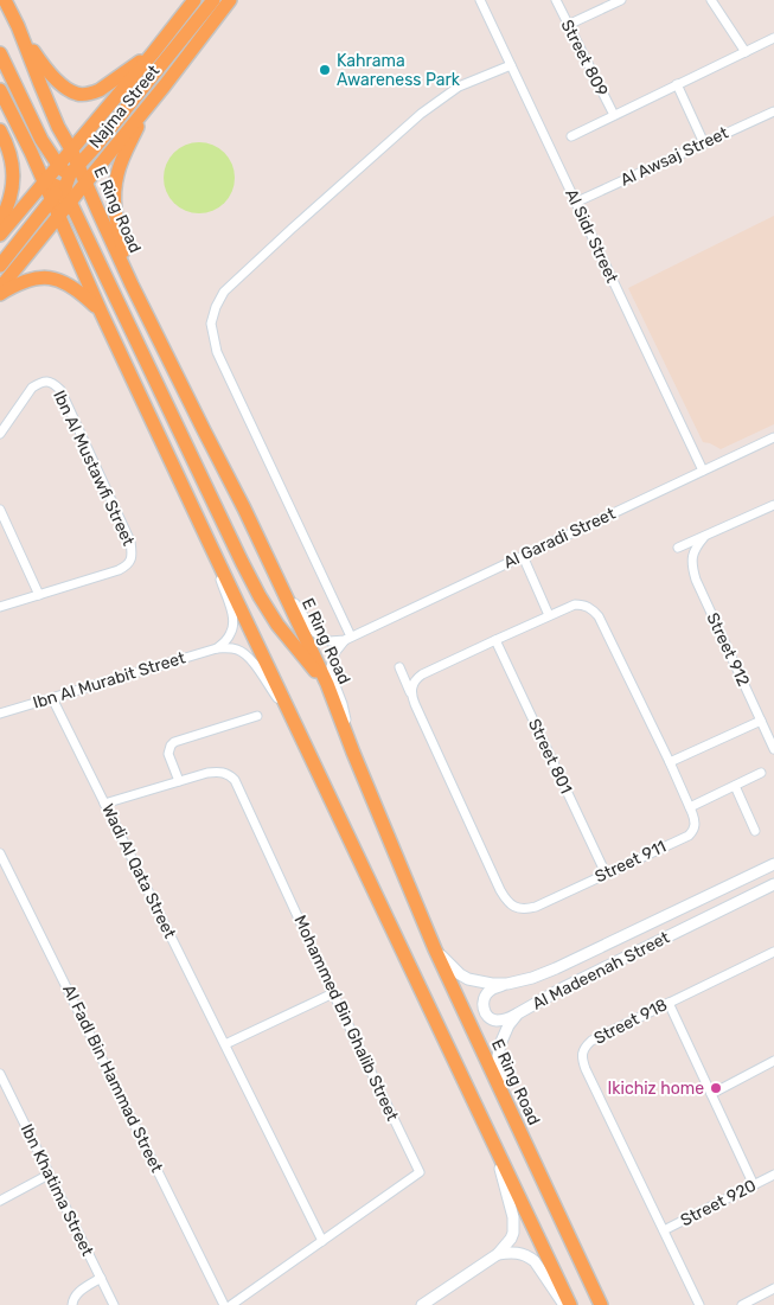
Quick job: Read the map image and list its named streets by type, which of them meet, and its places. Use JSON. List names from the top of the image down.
{
  "streets": {
    "main road": ["Najma Street", "E Ring Road"],
    "street": [
      "Street 809",
      "Al Awsaj Street",
      "Al Sidr Street",
      "Ibn Al Mustawfi Street",
      "Al Garadi Street",
      "Street 912",
      "Ibn Al Murabit Street",
      "Street 801",
      "Street 911",
      "Wadi Al Qata Street",
      "Al Madeenah Street",
      "Mohammed Bin Ghalib Street",
      "Street 918",
      "Al Fadl Bin Hammad Street",
      "Ibn Khatima Street",
      "Street 920"
    ]
  },
  "crossings": [
    ["Najma Street", "E Ring Road"],
    ["Al Awsaj Street", "Al Sidr Street"],
    ["E Ring Road", "Al Madeenah Street"],
    ["Al Sidr Street", "Al Garadi Street"],
    ["Ibn Al Murabit Street", "Wadi Al Qata Street"],
    ["Street 801", "Street 911"],
    ["Wadi Al Qata Street", "Mohammed Bin Ghalib Street"],
    ["Street 918", "Street 920"]
  ],
  "places": ["Kahrama Awareness Park", "Ikichiz home"]
}
